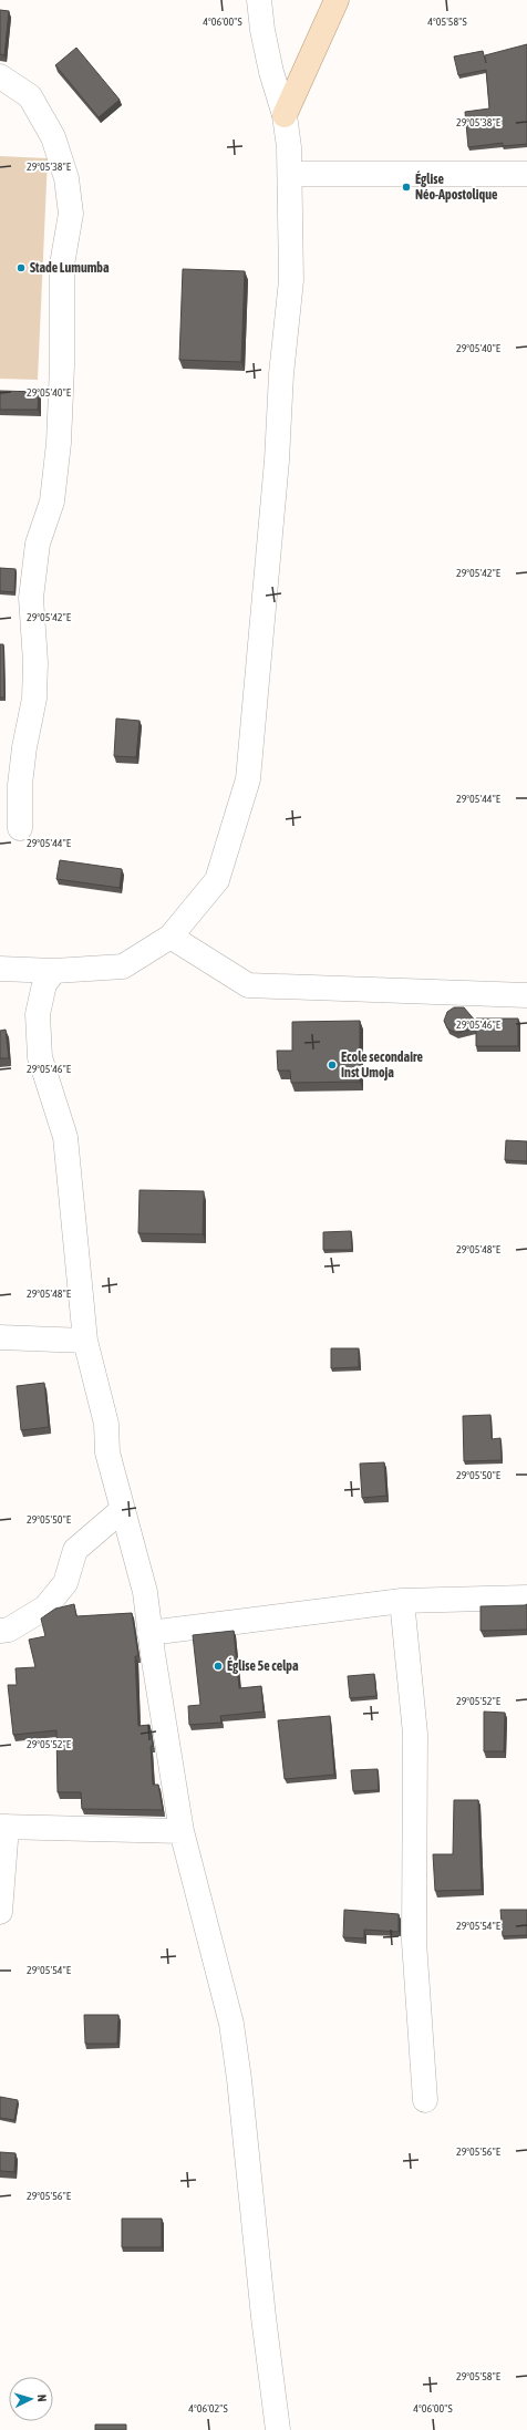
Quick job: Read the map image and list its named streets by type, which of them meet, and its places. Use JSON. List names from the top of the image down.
{
  "places": [
    "Église Néo-Apostolique",
    "Stade Lumumba",
    "Ecole secondaire Inst Umoja",
    "Église 5e celpa"
  ],
  "north": "right",
  "coordinates": [
    "4°06'00\"S",
    "4°05'58\"S",
    "29°05'38\"E",
    "29°05'40\"E",
    "29°05'42\"E",
    "29°05'44\"E",
    "29°05'46\"E",
    "29°05'48\"E",
    "29°05'50\"E",
    "29°05'52\"E",
    "29°05'54\"E",
    "29°05'56\"E",
    "29°05'58\"E",
    "4°06'02\"S"
  ]
}
